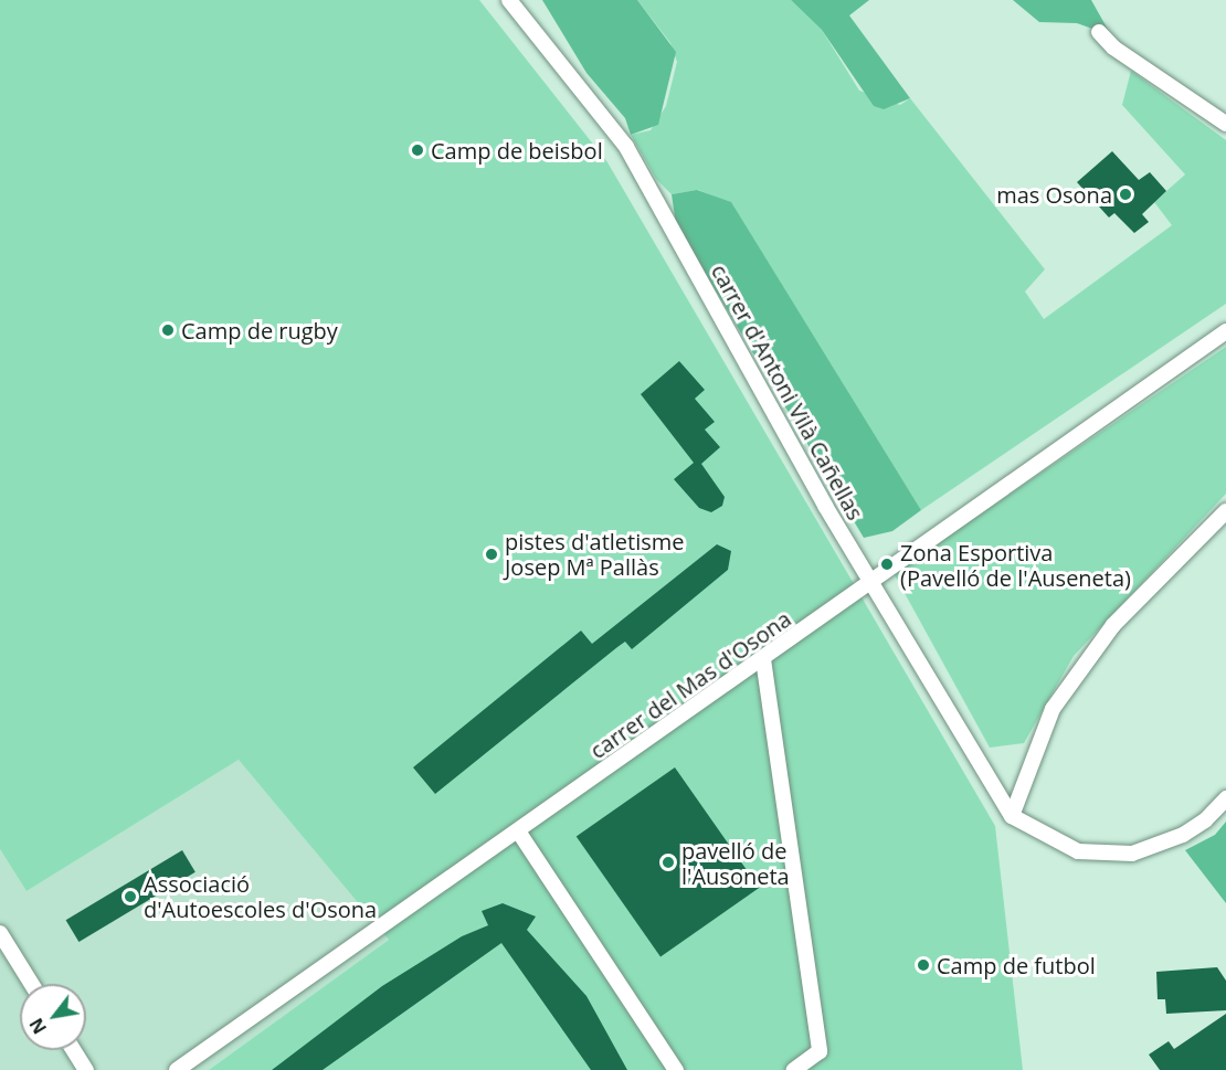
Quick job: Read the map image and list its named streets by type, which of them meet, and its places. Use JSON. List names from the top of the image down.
{
  "streets": {
    "street": ["carrer d'Antoni Vilà Cañellas", "carrer del Mas d'Osona"]
  },
  "crossings": [
    ["carrer d'Antoni Vilà Cañellas", "carrer del Mas d'Osona"]
  ],
  "places": [
    "Camp de beisbol",
    "mas Osona",
    "Camp de rugby",
    "pistes d'atletisme Josep Mª Pallàs",
    "Zona Esportiva (Pavelló de l'Auseneta)",
    "pavelló de l'Ausoneta",
    "Associació d'Autoescoles d'Osona",
    "Camp de futbol"
  ],
  "north": "bottom left"
}
